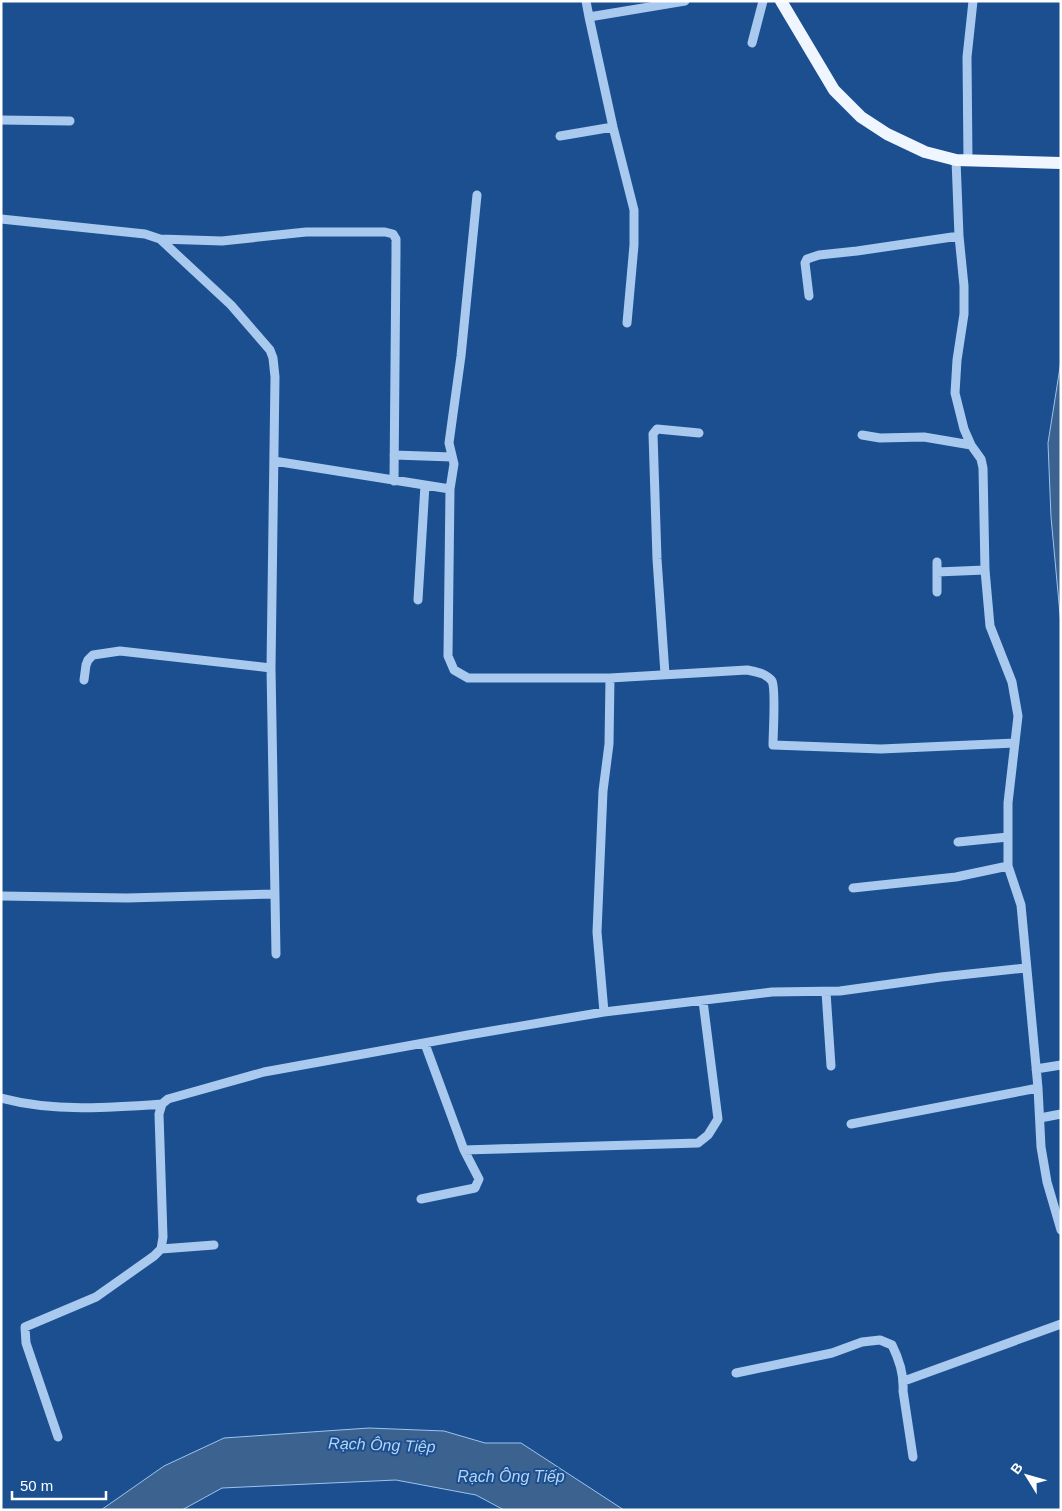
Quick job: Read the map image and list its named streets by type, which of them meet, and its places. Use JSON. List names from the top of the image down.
{
  "water": ["Rạch Ông Tiệp", "Rạch Ông Tiếp"],
  "scale_bar": "50 m",
  "north": "top left"
}
